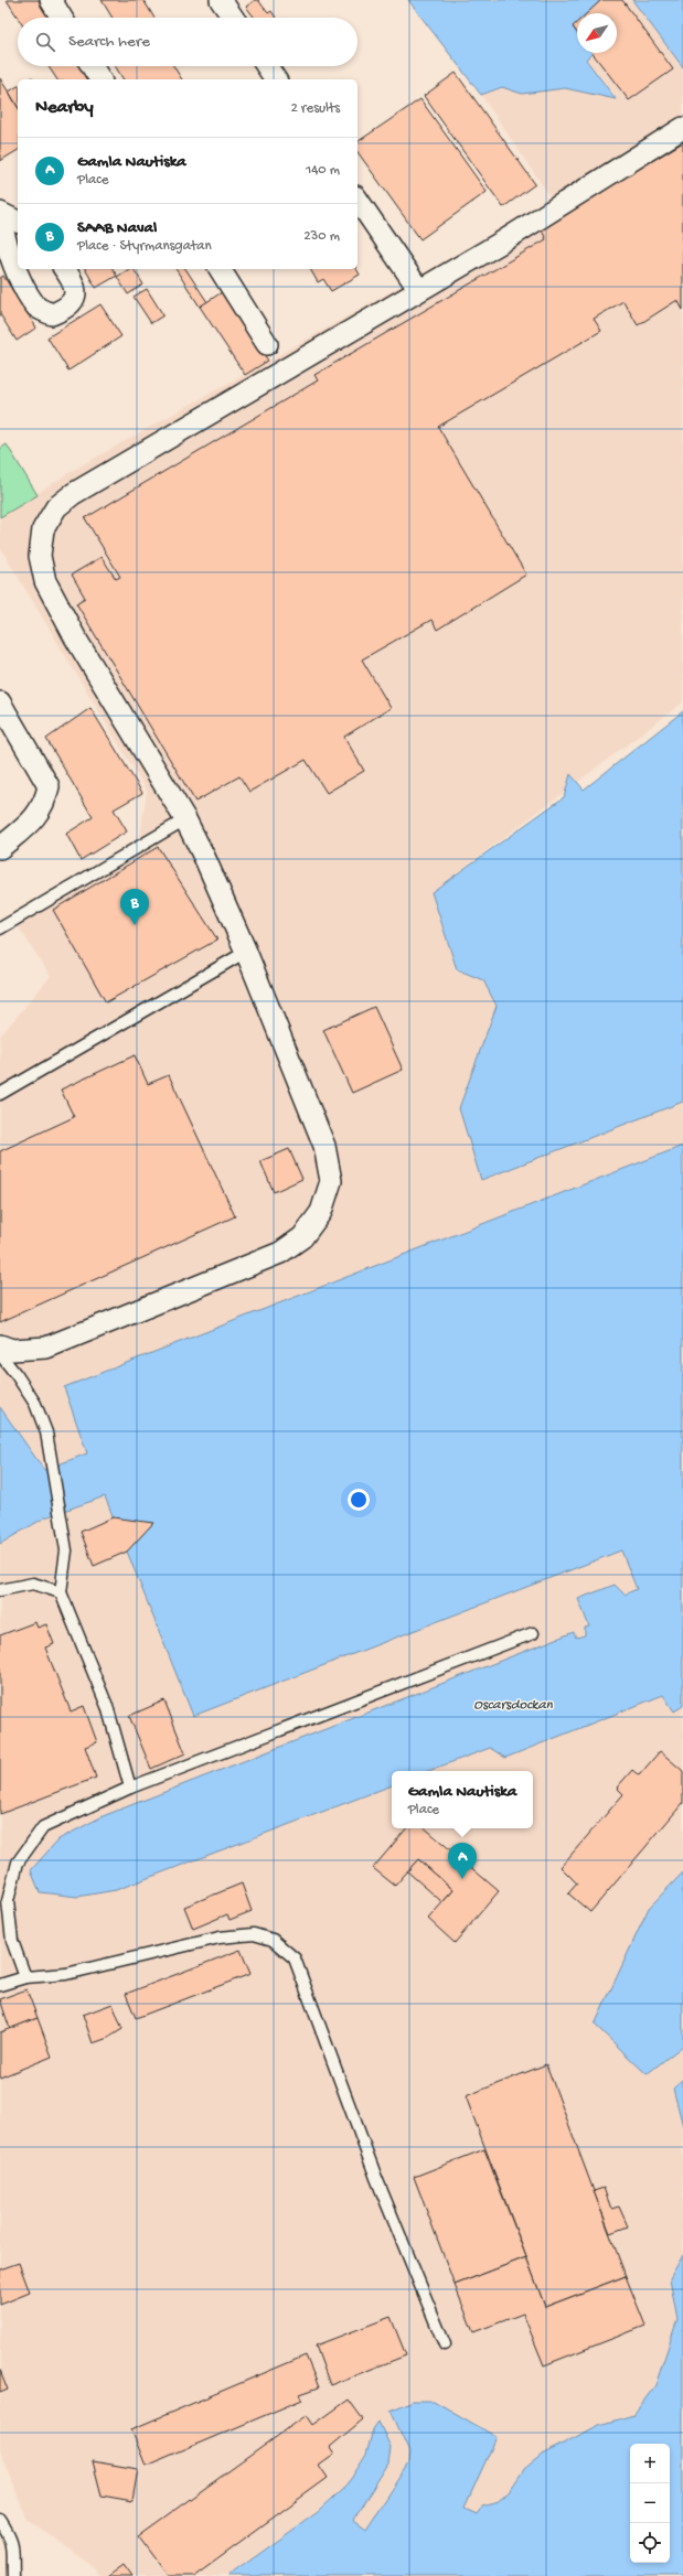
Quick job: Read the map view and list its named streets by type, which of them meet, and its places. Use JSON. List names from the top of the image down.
{
  "water": ["Oscarsdockan"],
  "north": "bottom left",
  "page": {
    "search": "Search here",
    "heading": ["Nearby", "2 results"],
    "list": [
      {
        "mark": "A",
        "name": "Gamla Nautiska",
        "note": "Place",
        "value": "140 m"
      },
      {
        "mark": "B",
        "name": "SAAB Naval",
        "note": "Place · Styrmansgatan",
        "value": "230 m"
      }
    ],
    "pins": ["B", "A"],
    "popup": ["Gamla Nautiska", "Place"],
    "map_buttons": ["+", "−"]
  }
}
